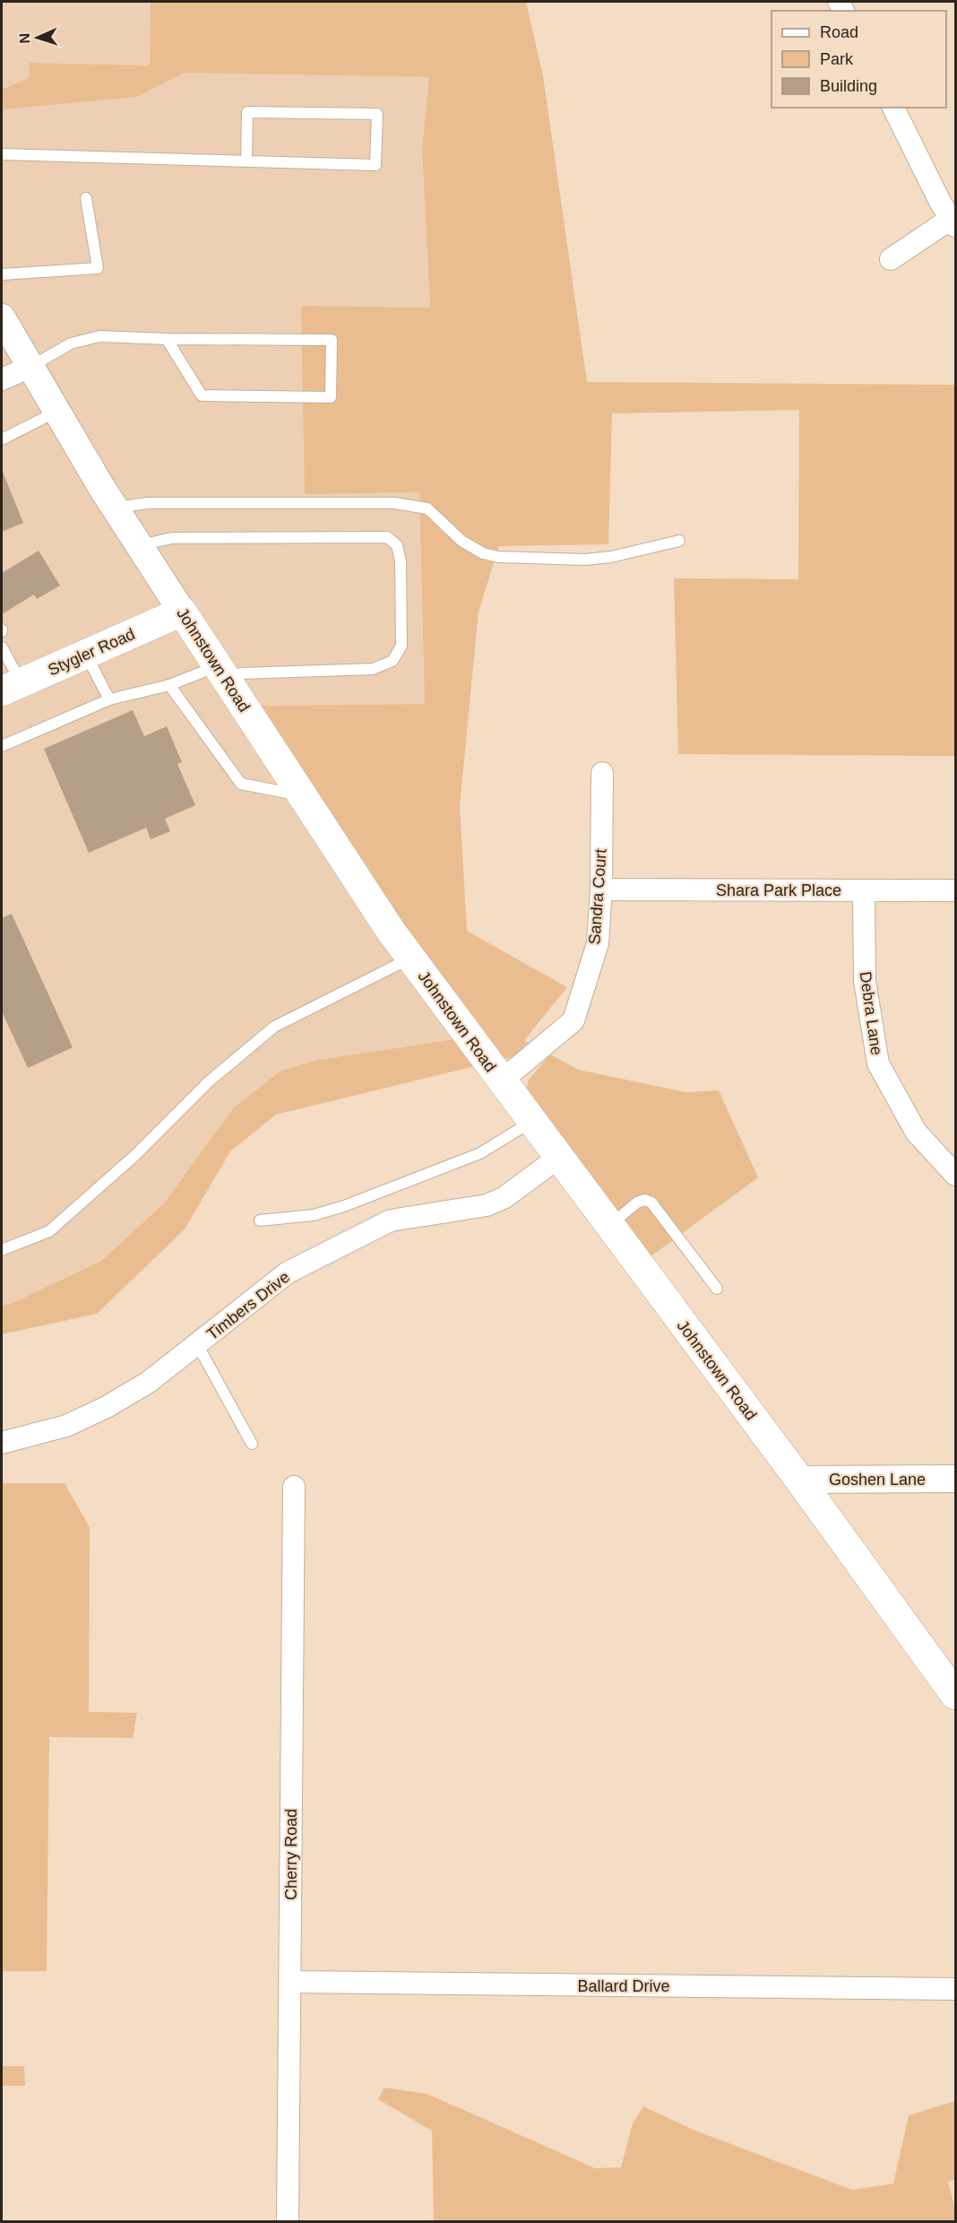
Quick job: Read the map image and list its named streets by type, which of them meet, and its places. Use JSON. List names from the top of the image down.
{
  "streets": {
    "main road": ["Stygler Road", "Johnstown Road"],
    "street": [
      "Shara Park Place",
      "Sandra Court",
      "Debra Lane",
      "Timbers Drive",
      "Goshen Lane",
      "Cherry Road",
      "Ballard Drive"
    ]
  },
  "crossings": [
    ["Stygler Road", "Johnstown Road"],
    ["Johnstown Road", "Sandra Court"],
    ["Johnstown Road", "Timbers Drive"],
    ["Johnstown Road", "Goshen Lane"],
    ["Shara Park Place", "Sandra Court"],
    ["Shara Park Place", "Debra Lane"],
    ["Cherry Road", "Ballard Drive"]
  ],
  "legend": ["Road", "Park", "Building"],
  "north": "left"
}
